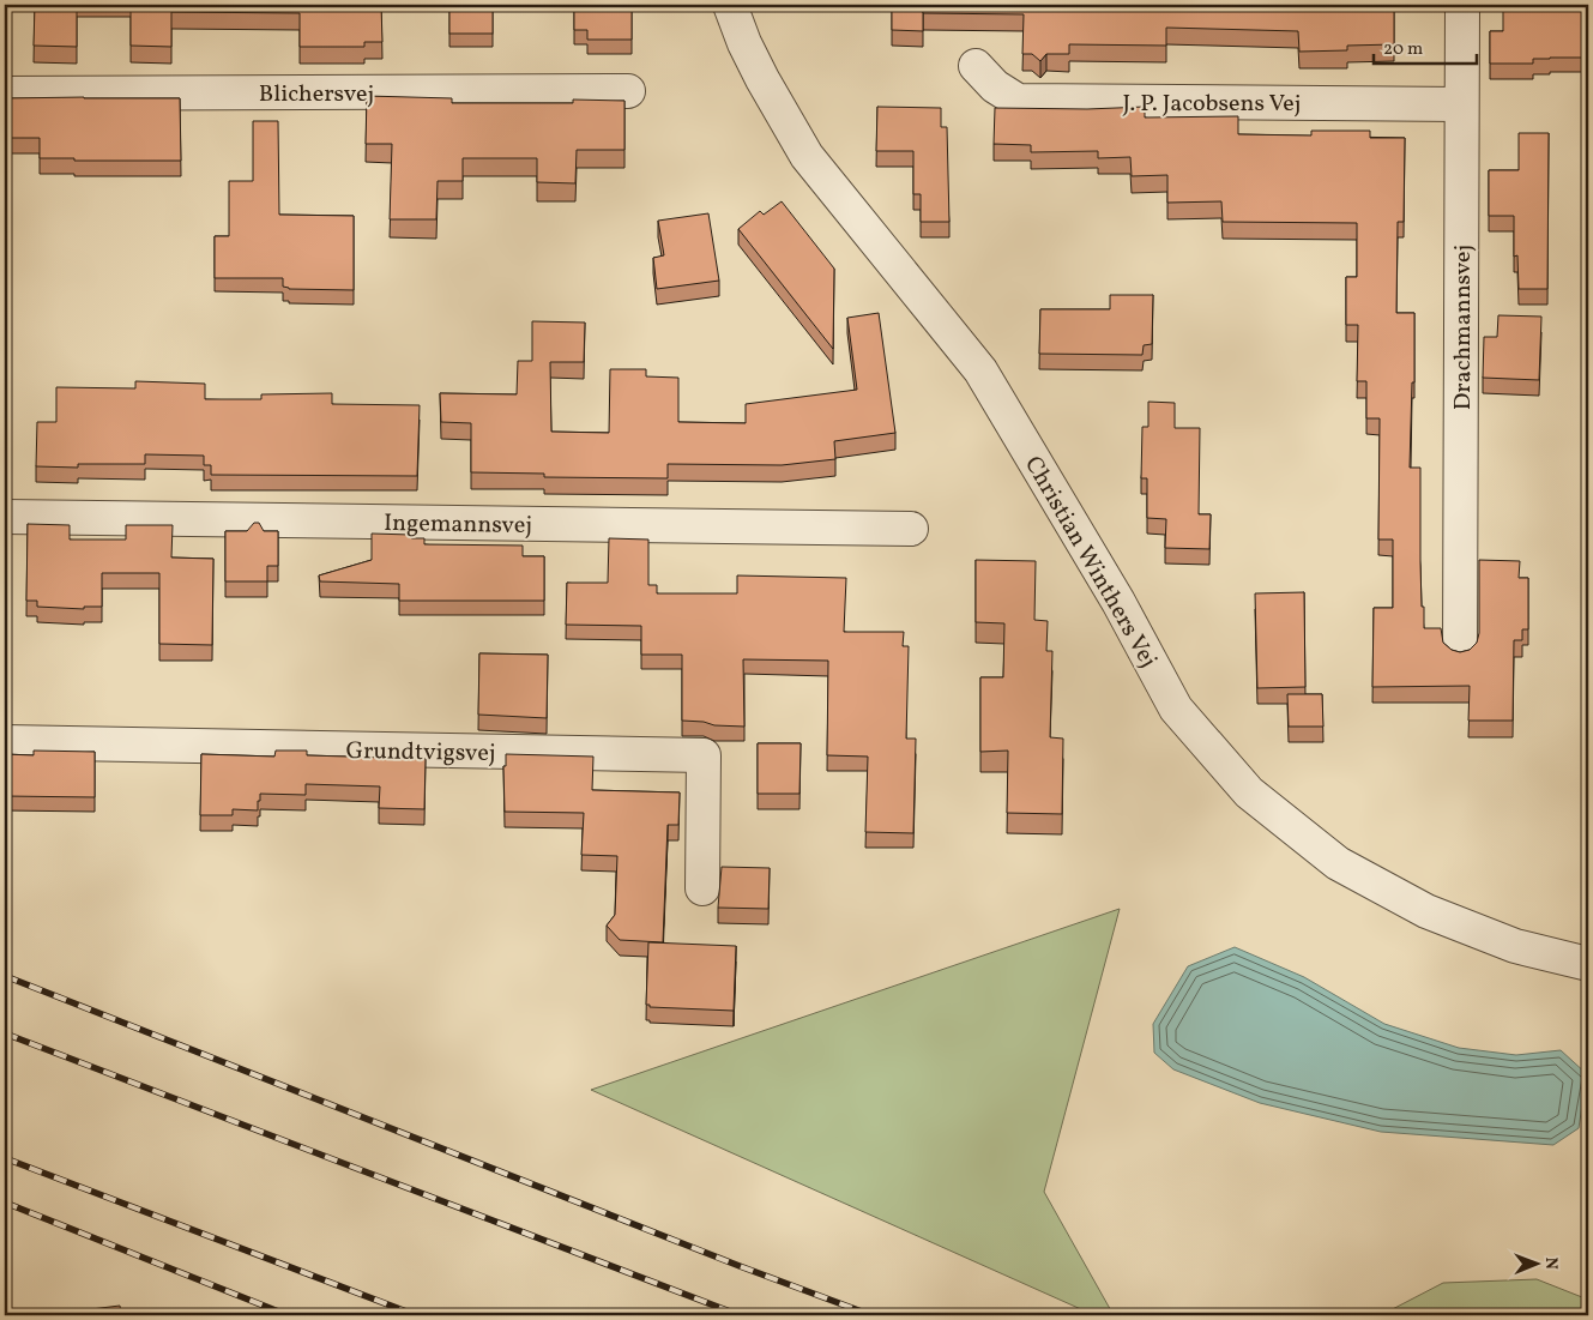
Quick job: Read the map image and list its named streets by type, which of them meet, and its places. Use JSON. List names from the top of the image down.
{
  "streets": {
    "street": [
      "Blichersvej",
      "J. P. Jacobsens Vej",
      "Drachmannsvej",
      "Ingemannsvej",
      "Christian Winthers Vej",
      "Grundtvigsvej"
    ]
  },
  "crossings": [
    ["J. P. Jacobsens Vej", "Drachmannsvej"]
  ],
  "scale_bar": "20 m",
  "north": "right"
}
